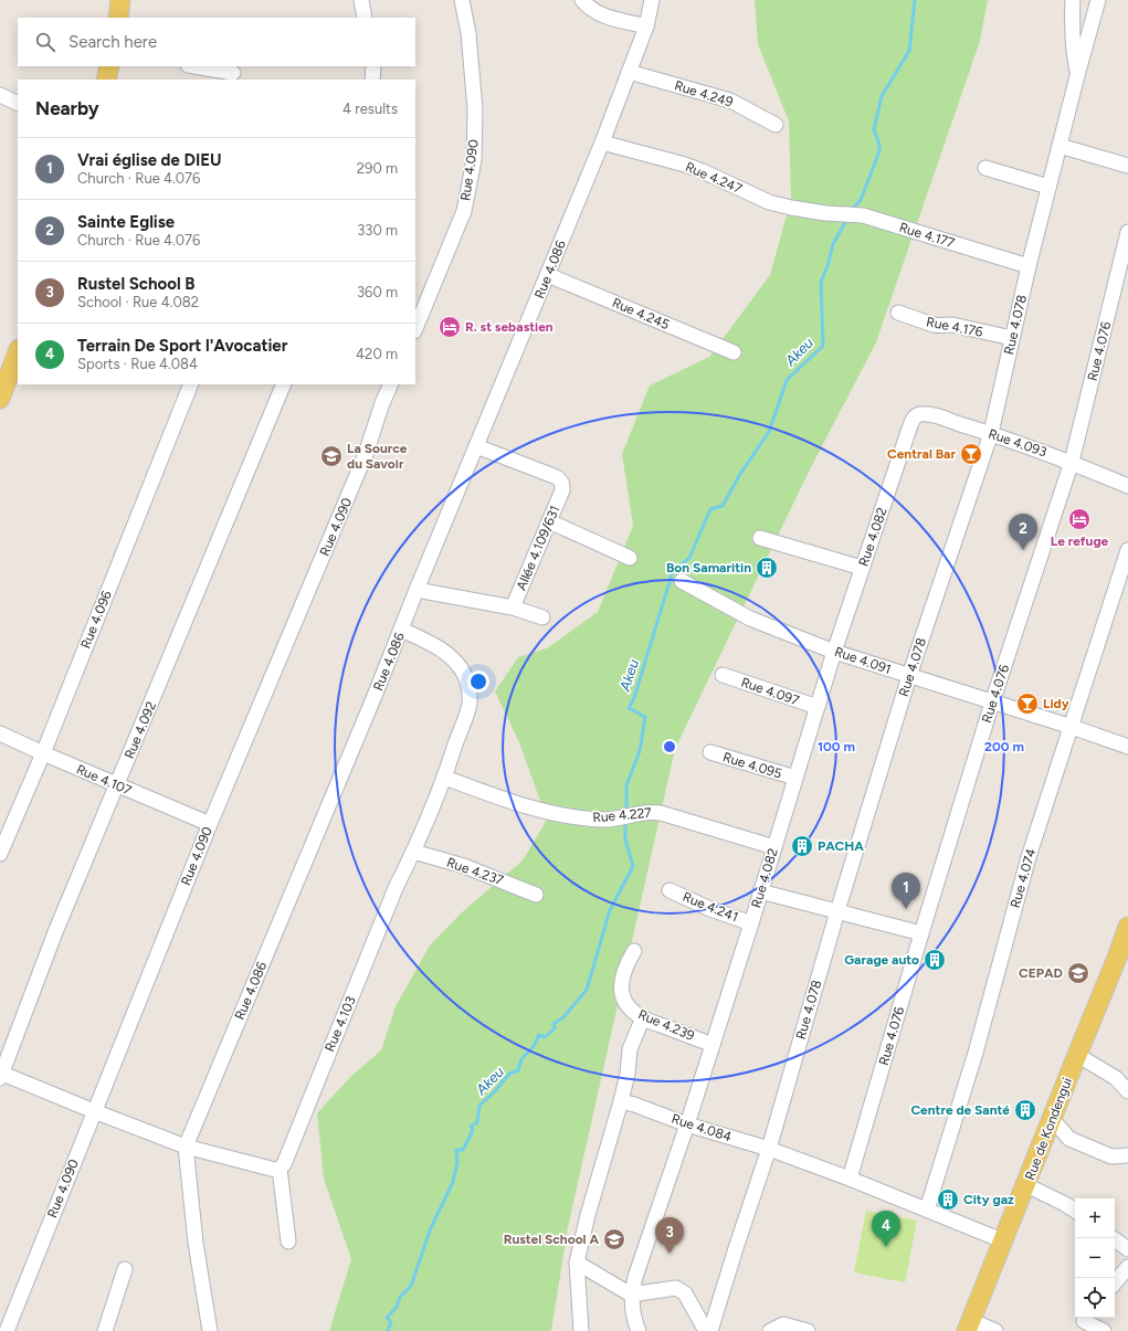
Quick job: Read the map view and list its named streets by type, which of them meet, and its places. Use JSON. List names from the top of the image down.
{
  "streets": {
    "main road": ["Rue de Kondengui"],
    "street": [
      "Rue 4.249",
      "Rue 4.090",
      "Rue 4.247",
      "Rue 4.177",
      "Rue 4.086",
      "Rue 4.245",
      "Rue 4.078",
      "Rue 4.176",
      "Rue 4.076",
      "Rue 4.093",
      "Rue 4.082",
      "Allée 4.109/631",
      "Rue 4.096",
      "Rue 4.091",
      "Rue 4.097",
      "Rue 4.092",
      "Rue 4.095",
      "Rue 4.107",
      "Rue 4.227",
      "Rue 4.237",
      "Rue 4.074",
      "Rue 4.241",
      "Rue 4.103",
      "Rue 4.239",
      "Rue 4.084"
    ]
  },
  "crossings": [
    ["Rue 4.249", "Rue 4.086"],
    ["Rue 4.090", "Rue 4.107"],
    ["Rue 4.247", "Rue 4.177"],
    ["Rue 4.247", "Rue 4.086"],
    ["Rue 4.177", "Rue 4.078"],
    ["Rue 4.086", "Rue 4.245"],
    ["Rue 4.086", "Allée 4.109/631"],
    ["Rue 4.086", "Rue 4.103"],
    ["Rue 4.078", "Rue 4.176"],
    ["Rue 4.078", "Rue 4.093"],
    ["Rue 4.078", "Rue 4.091"],
    ["Rue 4.078", "Rue 4.084"],
    ["Rue 4.076", "Rue 4.093"],
    ["Rue 4.076", "Rue 4.091"],
    ["Rue 4.076", "Rue 4.084"],
    ["Rue 4.093", "Rue 4.082"],
    ["Rue 4.082", "Rue 4.091"],
    ["Rue 4.082", "Rue 4.097"],
    ["Rue 4.082", "Rue 4.095"],
    ["Rue 4.082", "Rue 4.227"],
    ["Rue 4.082", "Rue 4.241"],
    ["Rue 4.082", "Rue 4.239"],
    ["Rue 4.082", "Rue 4.084"],
    ["Rue 4.096", "Rue 4.107"],
    ["Rue 4.091", "Rue 4.074"],
    ["Rue 4.092", "Rue 4.107"],
    ["Rue 4.227", "Rue 4.103"],
    ["Rue 4.237", "Rue 4.103"],
    ["Rue 4.074", "Rue 4.084"],
    ["Rue 4.084", "Rue de Kondengui"]
  ],
  "water": ["Akeu"],
  "places": {
    "hotel": ["R. st sebastien", "Le refuge"],
    "bar": ["Central Bar", "Lidy"],
    "school or university": ["La Source du Savoir", "CEPAD", "Rustel School A"],
    "building": [
      "Bon Samaritin",
      "PACHA",
      "Garage auto",
      "Centre de Santé",
      "City gaz"
    ]
  },
  "page": {
    "search": "Search here",
    "heading": ["Nearby", "4 results"],
    "list": [
      {
        "mark": "1",
        "name": "Vrai église de DIEU",
        "note": "Church · Rue 4.076",
        "value": "290 m"
      },
      {
        "mark": "2",
        "name": "Sainte Eglise",
        "note": "Church · Rue 4.076",
        "value": "330 m"
      },
      {
        "mark": "3",
        "name": "Rustel School B",
        "note": "School · Rue 4.082",
        "value": "360 m"
      },
      {
        "mark": "4",
        "name": "Terrain De Sport l'Avocatier",
        "note": "Sports · Rue 4.084",
        "value": "420 m"
      }
    ],
    "pins": [
      "2",
      "1",
      "4",
      "3"
    ],
    "map_buttons": ["+", "−"]
  },
  "rings": ["100 m", "200 m"]
}
